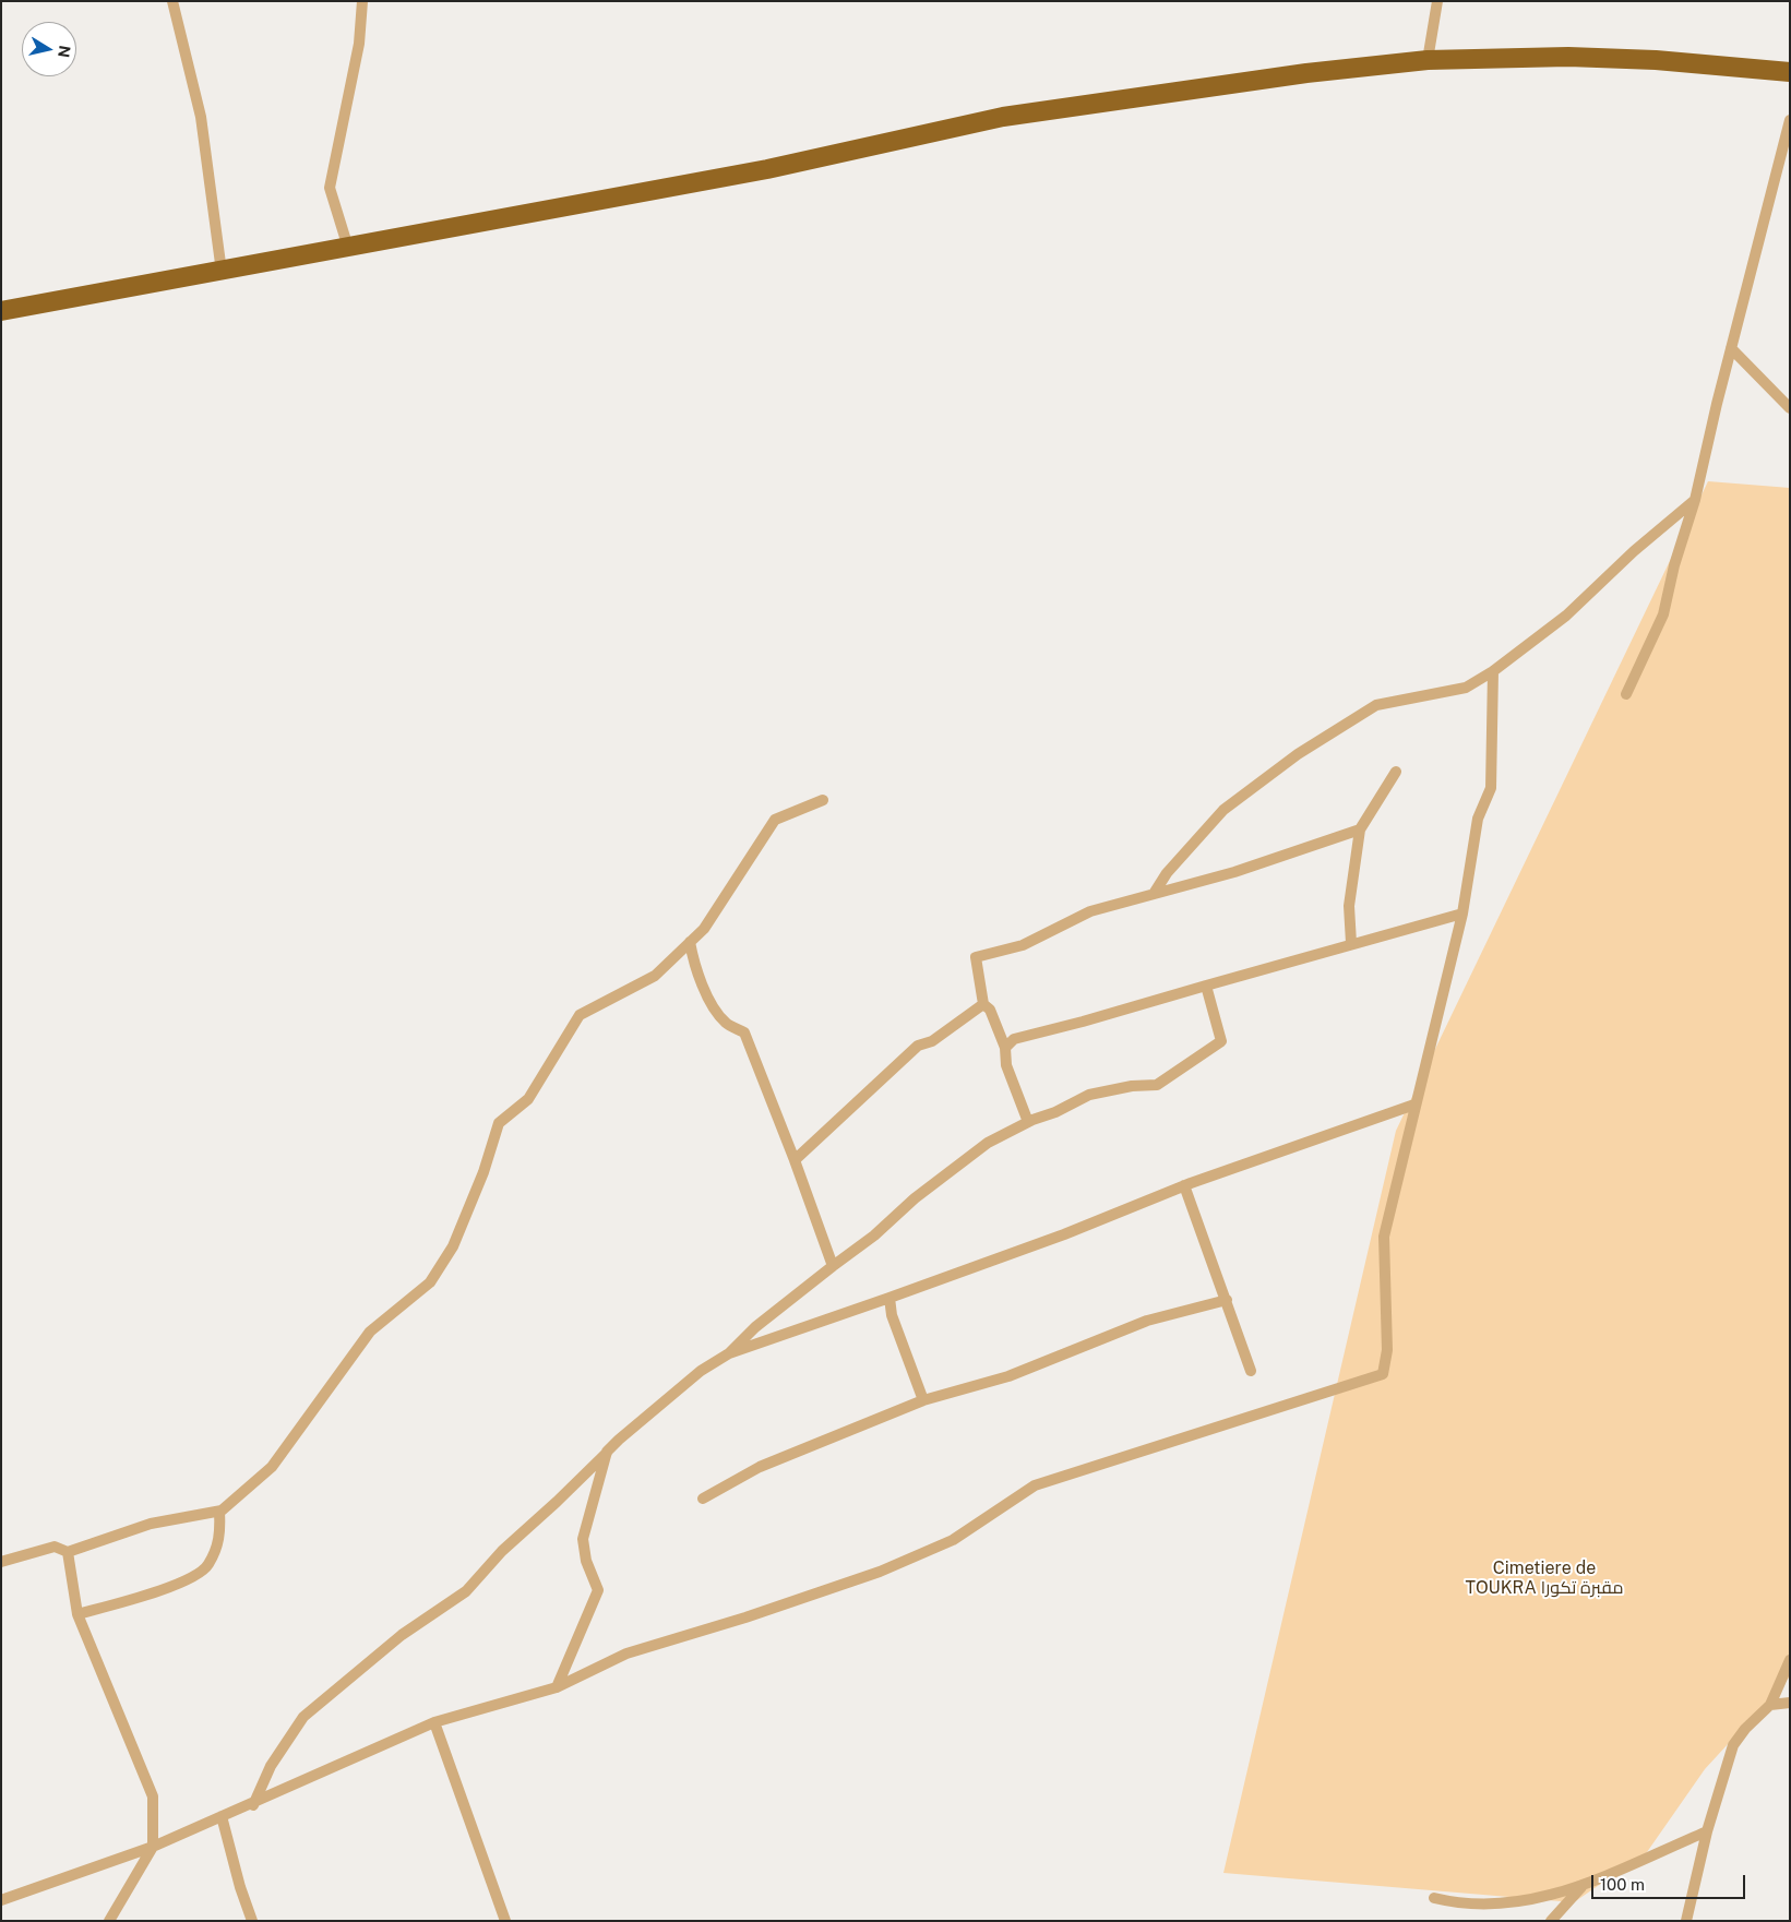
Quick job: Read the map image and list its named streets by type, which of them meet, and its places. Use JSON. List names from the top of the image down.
{
  "parks": ["Cimetiere de TOUKRA مقبرة تكورا"],
  "scale_bar": "100 m",
  "north": "right"
}
